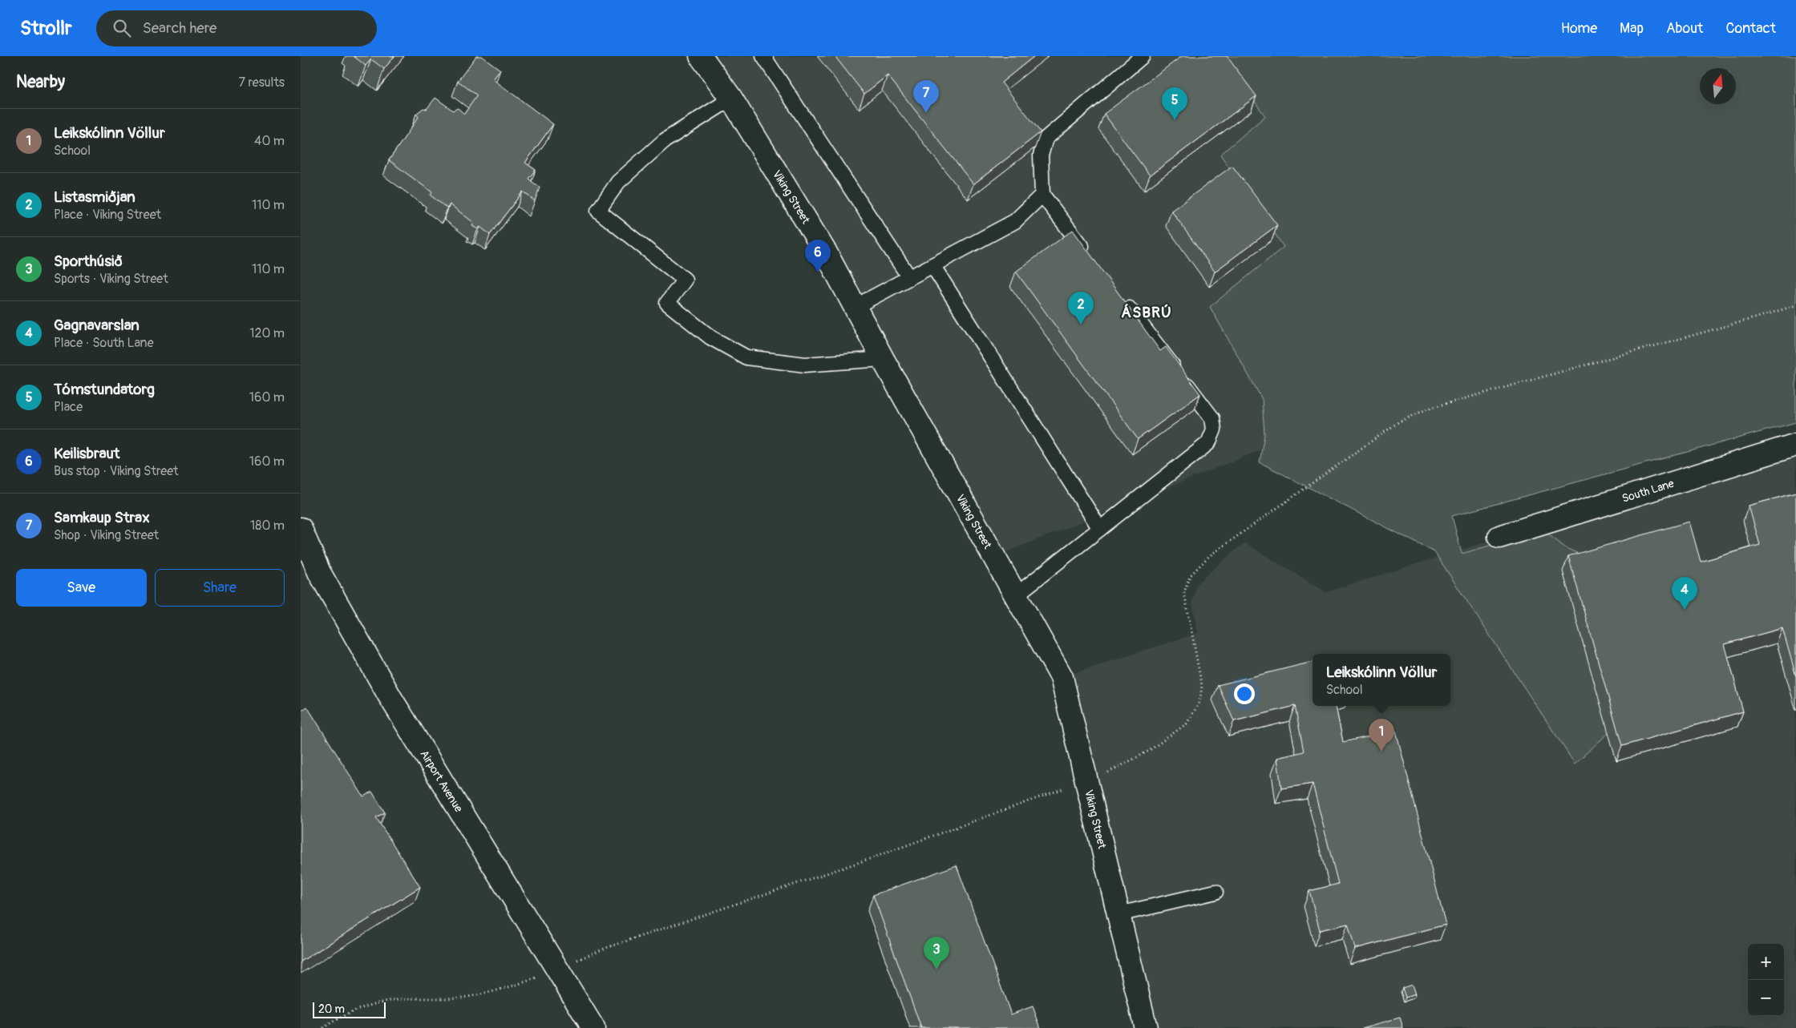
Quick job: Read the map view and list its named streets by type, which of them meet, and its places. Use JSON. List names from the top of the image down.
{
  "streets": {
    "street": ["Viking Street", "South Lane", "Airport Avenue"]
  },
  "districts": ["ÁSBRÚ"],
  "scale_bar": "20 m",
  "north": "top",
  "page": {
    "header": "Strollr",
    "search": "Search here",
    "nav": [
      "Home",
      "Map",
      "About",
      "Contact"
    ],
    "heading": ["Nearby", "7 results"],
    "pins": [
      "7",
      "5",
      "6",
      "2",
      "4",
      "1",
      "3"
    ],
    "list": [
      {
        "mark": "1",
        "name": "Leikskólinn Völlur",
        "note": "School",
        "value": "40 m"
      },
      {
        "mark": "2",
        "name": "Listasmiðjan",
        "note": "Place · Viking Street",
        "value": "110 m"
      },
      {
        "mark": "3",
        "name": "Sporthúsið",
        "note": "Sports · Viking Street",
        "value": "110 m"
      },
      {
        "mark": "4",
        "name": "Gagnavarslan",
        "note": "Place · South Lane",
        "value": "120 m"
      },
      {
        "mark": "5",
        "name": "Tómstundatorg",
        "note": "Place",
        "value": "160 m"
      },
      {
        "mark": "6",
        "name": "Keilisbraut",
        "note": "Bus stop · Viking Street",
        "value": "160 m"
      },
      {
        "mark": "7",
        "name": "Samkaup Strax",
        "note": "Shop · Viking Street",
        "value": "180 m"
      }
    ],
    "buttons": ["Save", "Share"],
    "popup": ["Leikskólinn Völlur", "School"],
    "map_buttons": ["+", "−"],
    "scale": "20 m"
  }
}
